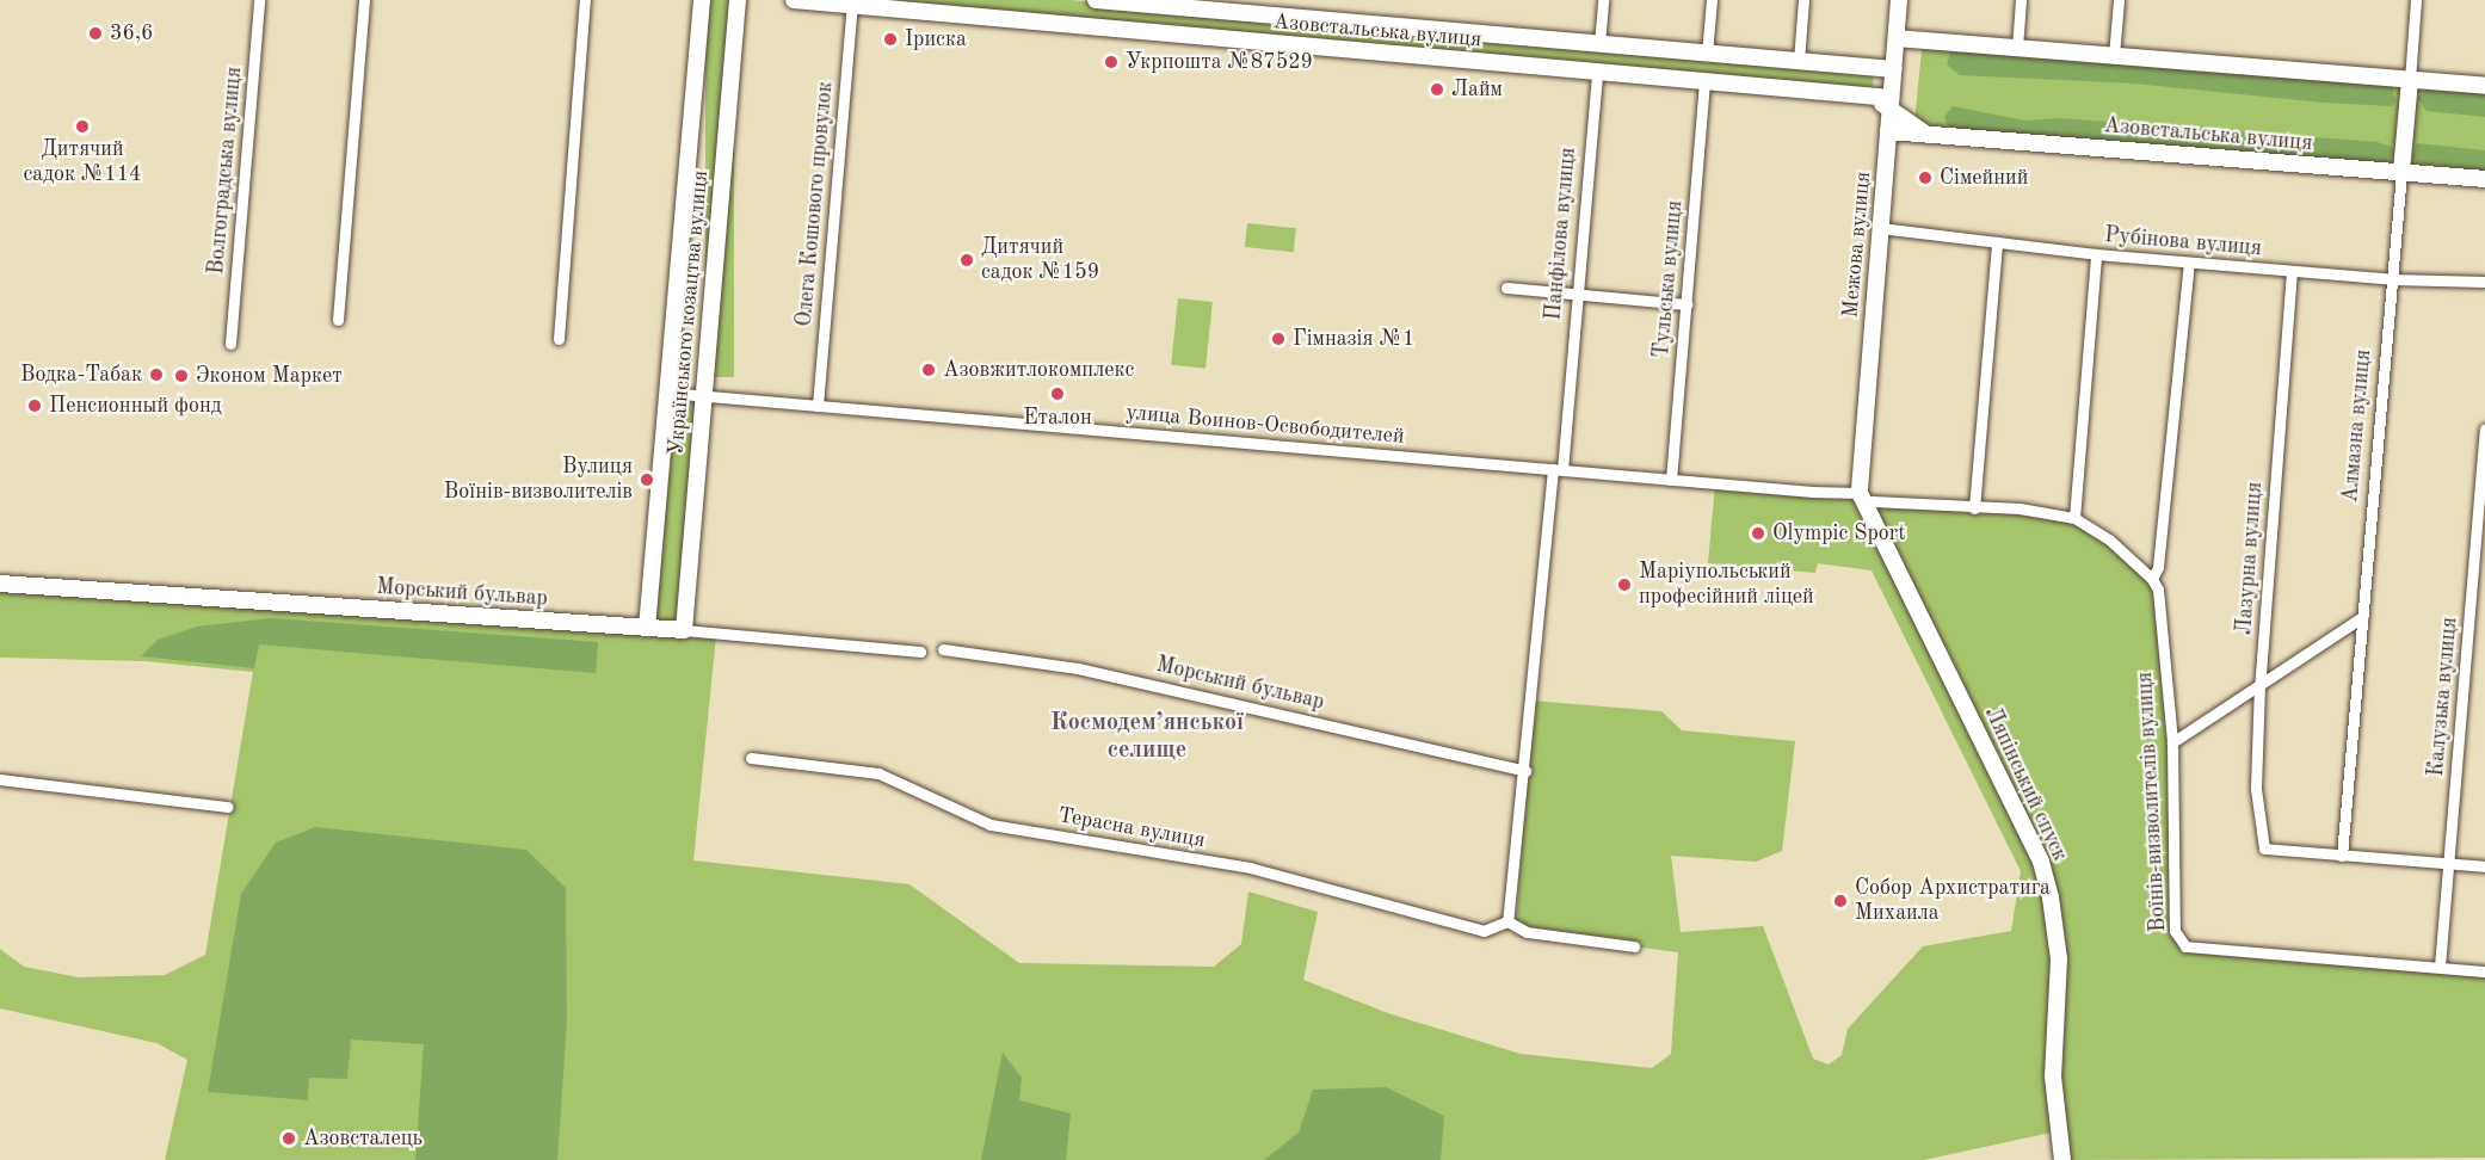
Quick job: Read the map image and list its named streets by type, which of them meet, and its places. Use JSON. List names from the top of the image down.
{
  "streets": {
    "street": [
      "Азовстальська вулиця",
      "Волгоградська вулиця",
      "Олега Кошового провулок",
      "Панфілова вулиця",
      "Рубінова вулиця",
      "Межова вулиця",
      "Тульська вулиця",
      "Українського козацтва вулиця",
      "улица Воинов-Освободителей",
      "Алмазна вулиця",
      "Лазурна вулиця",
      "Морський бульвар",
      "Калузька вулиця",
      "Ляпінський спуск",
      "Воїнів-визволителів вулиця",
      "Терасна вулиця"
    ]
  },
  "crossings": [
    ["Азовстальська вулиця", "Олега Кошового провулок"],
    ["Азовстальська вулиця", "Панфілова вулиця"],
    ["Азовстальська вулиця", "Межова вулиця"],
    ["Азовстальська вулиця", "Тульська вулиця"],
    ["Азовстальська вулиця", "Алмазна вулиця"],
    ["Олега Кошового провулок", "улица Воинов-Освободителей"],
    ["Панфілова вулиця", "улица Воинов-Освободителей"],
    ["Рубінова вулиця", "Межова вулиця"],
    ["Рубінова вулиця", "Алмазна вулиця"],
    ["Рубінова вулиця", "Лазурна вулиця"],
    ["Межова вулиця", "улица Воинов-Освободителей"],
    ["Межова вулиця", "Ляпінський спуск"],
    ["Тульська вулиця", "улица Воинов-Освободителей"],
    ["Українського козацтва вулиця", "улица Воинов-Освободителей"],
    ["Українського козацтва вулиця", "Морський бульвар"],
    ["улица Воинов-Освободителей", "Ляпінський спуск"],
    ["Алмазна вулиця", "Лазурна вулиця"],
    ["Калузька вулиця", "Воїнів-визволителів вулиця"]
  ],
  "districts": ["Космодем’янської селище"],
  "places": [
    "36,6",
    "Іриска",
    "Укрпошта №87529",
    "Лайм",
    "Дитячий садок №114",
    "Сімейний",
    "Дитячий садок №159",
    "Гімназія №1",
    "Азовжитлокомплекс",
    "Водка-Табак",
    "Эконом Маркет",
    "Еталон",
    "Пенсионный фонд",
    "Вулиця Воїнів-визволителів",
    "Olympic Sport",
    "Маріупольський професійний ліцей",
    "Собор Архистратига Михаила",
    "Азовсталець"
  ]
}
